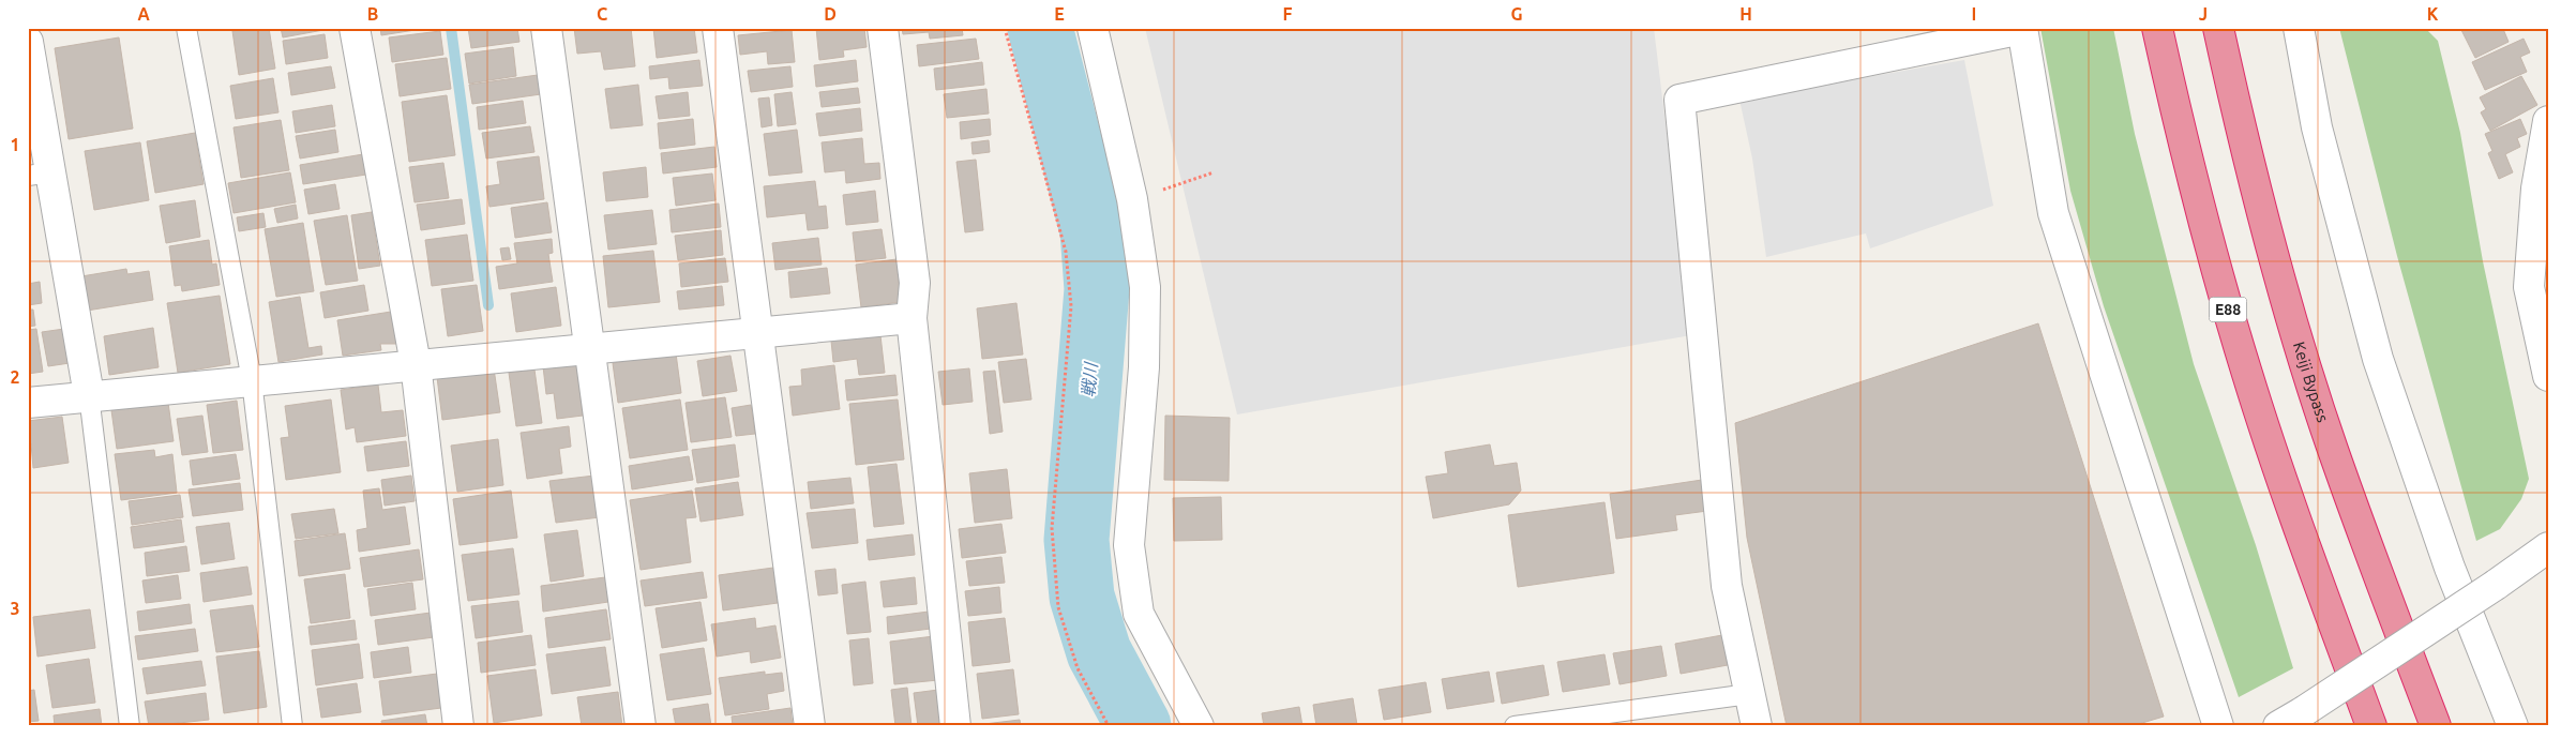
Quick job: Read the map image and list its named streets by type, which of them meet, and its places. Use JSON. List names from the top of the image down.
{
  "streets": {
    "highway": ["E88", "Keiji Bypass"]
  },
  "water": ["戦川"],
  "grid": {
    "columns": [
      "A",
      "B",
      "C",
      "D",
      "E",
      "F",
      "G",
      "H",
      "I",
      "J",
      "K"
    ],
    "rows": ["1", "2", "3"]
  }
}
